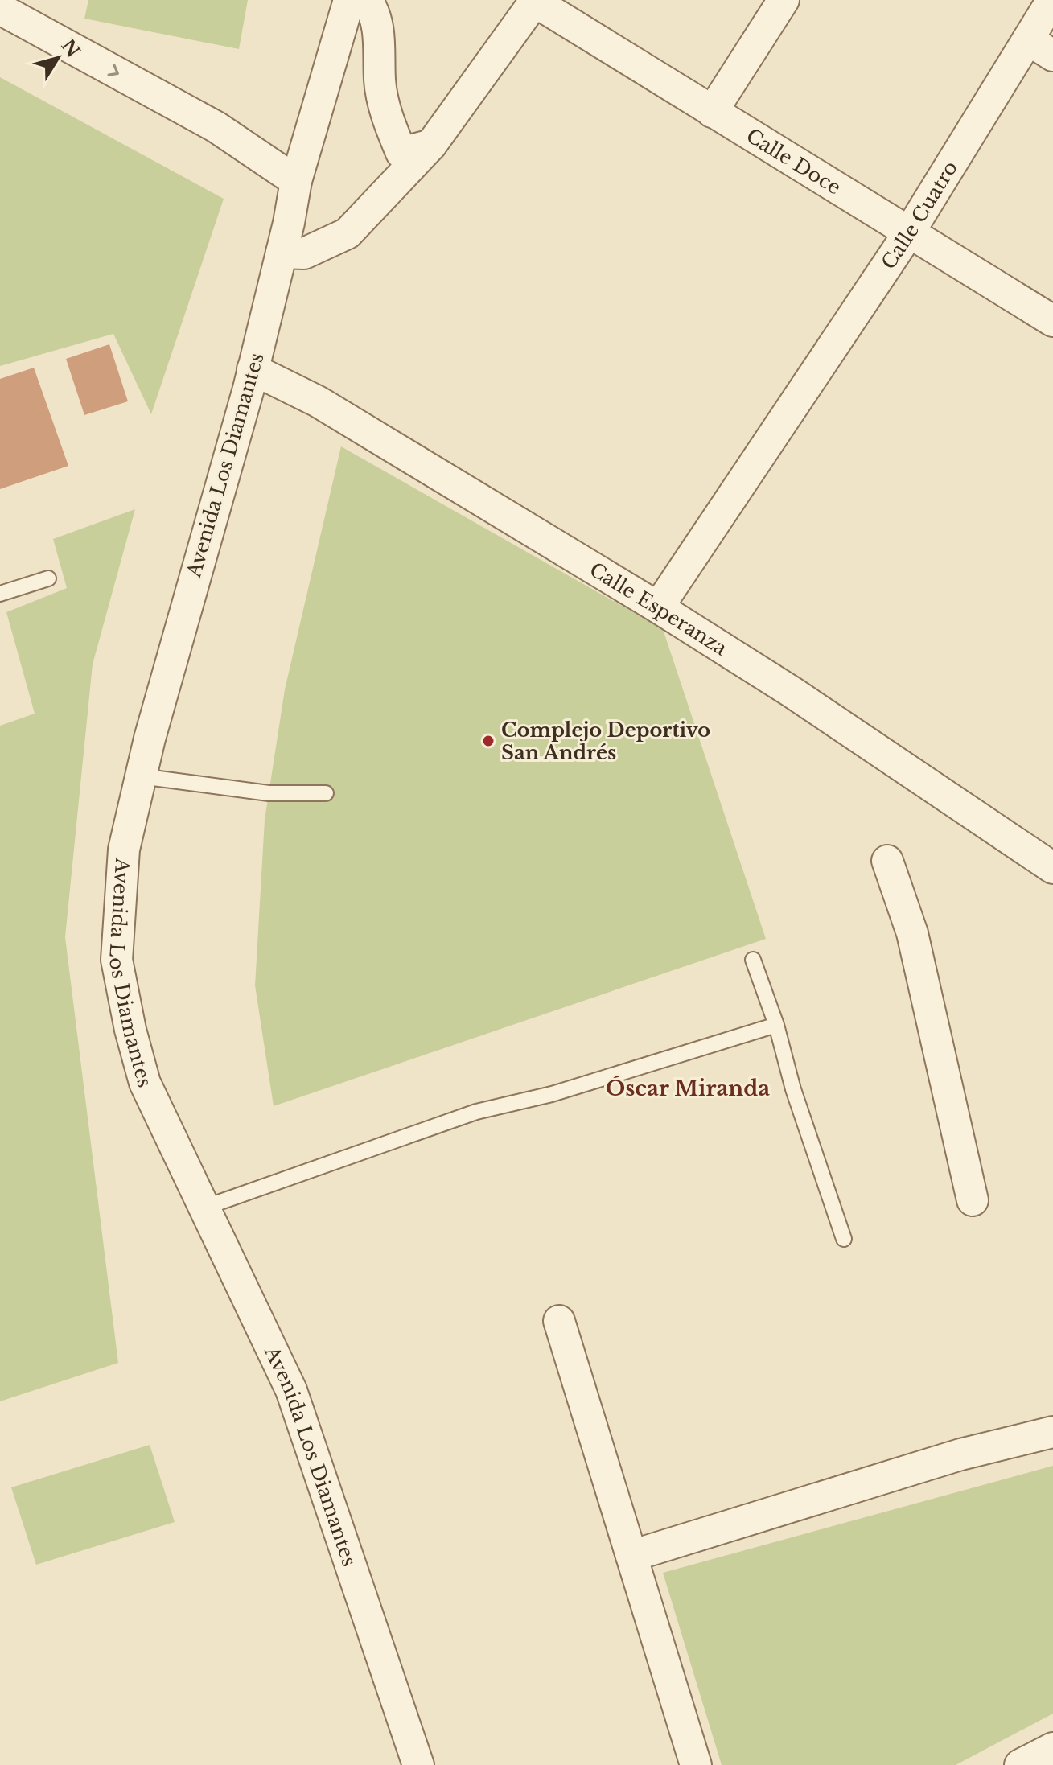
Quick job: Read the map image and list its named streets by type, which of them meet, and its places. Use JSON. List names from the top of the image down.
{
  "streets": {
    "street": [
      "Calle Doce",
      "Calle Cuatro",
      "Avenida Los Diamantes",
      "Calle Esperanza"
    ]
  },
  "crossings": [
    ["Calle Doce", "Calle Cuatro"],
    ["Calle Cuatro", "Calle Esperanza"],
    ["Avenida Los Diamantes", "Calle Esperanza"]
  ],
  "districts": ["Óscar Miranda"],
  "places": ["Complejo Deportivo San Andrés"],
  "north": "top right"
}
